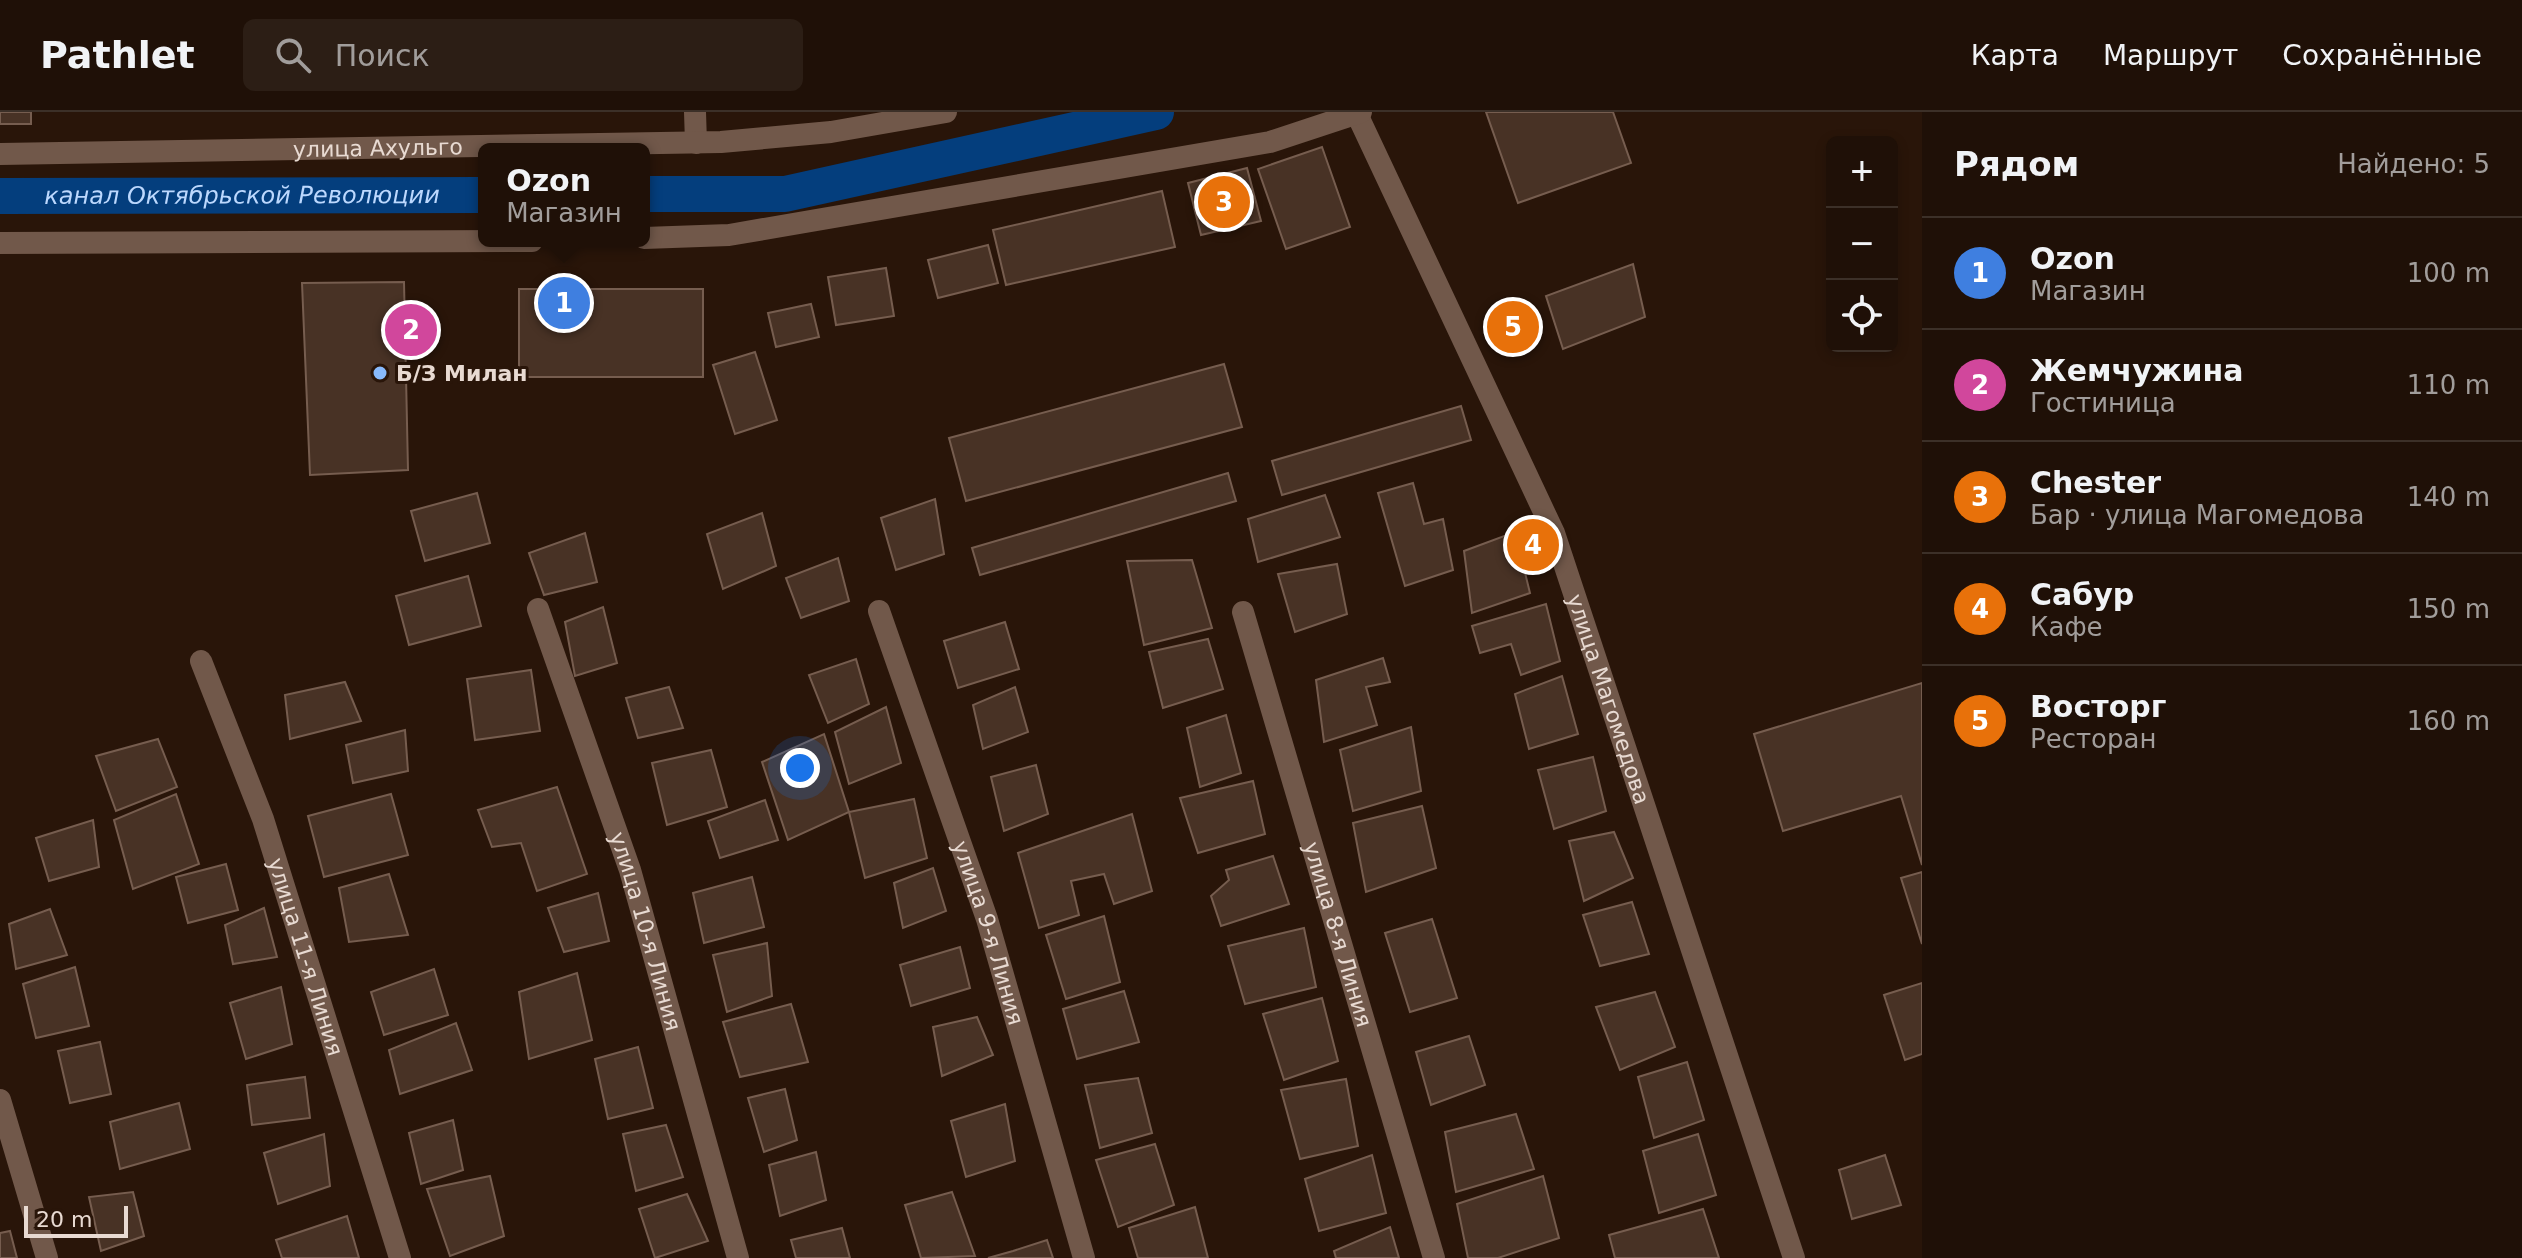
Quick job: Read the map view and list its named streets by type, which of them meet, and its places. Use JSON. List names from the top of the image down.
{
  "streets": {
    "street": [
      "улица Ахульго",
      "улица Магомедова",
      "улица 10-я Линия",
      "улица 9-я Линия",
      "улица 8-я Линия",
      "улица 11-я Линия"
    ]
  },
  "water": ["канал Октябрьской Революции"],
  "places": ["Б/З Милан"],
  "scale_bar": "20 m",
  "page": {
    "header": "Pathlet",
    "search": "Поиск",
    "nav": ["Карта", "Маршрут", "Сохранённые"],
    "heading": ["Рядом", "Найдено: 5"],
    "map_buttons": ["+", "−"],
    "popup": ["Ozon", "Магазин"],
    "pins": [
      "3",
      "1",
      "5",
      "2",
      "4"
    ],
    "list": [
      {
        "mark": "1",
        "name": "Ozon",
        "note": "Магазин",
        "value": "100 m"
      },
      {
        "mark": "2",
        "name": "Жемчужина",
        "note": "Гостиница",
        "value": "110 m"
      },
      {
        "mark": "3",
        "name": "Chester",
        "note": "Бар · улица Магомедова",
        "value": "140 m"
      },
      {
        "mark": "4",
        "name": "Сабур",
        "note": "Кафе",
        "value": "150 m"
      },
      {
        "mark": "5",
        "name": "Восторг",
        "note": "Ресторан",
        "value": "160 m"
      }
    ],
    "scale": "20 m"
  }
}
